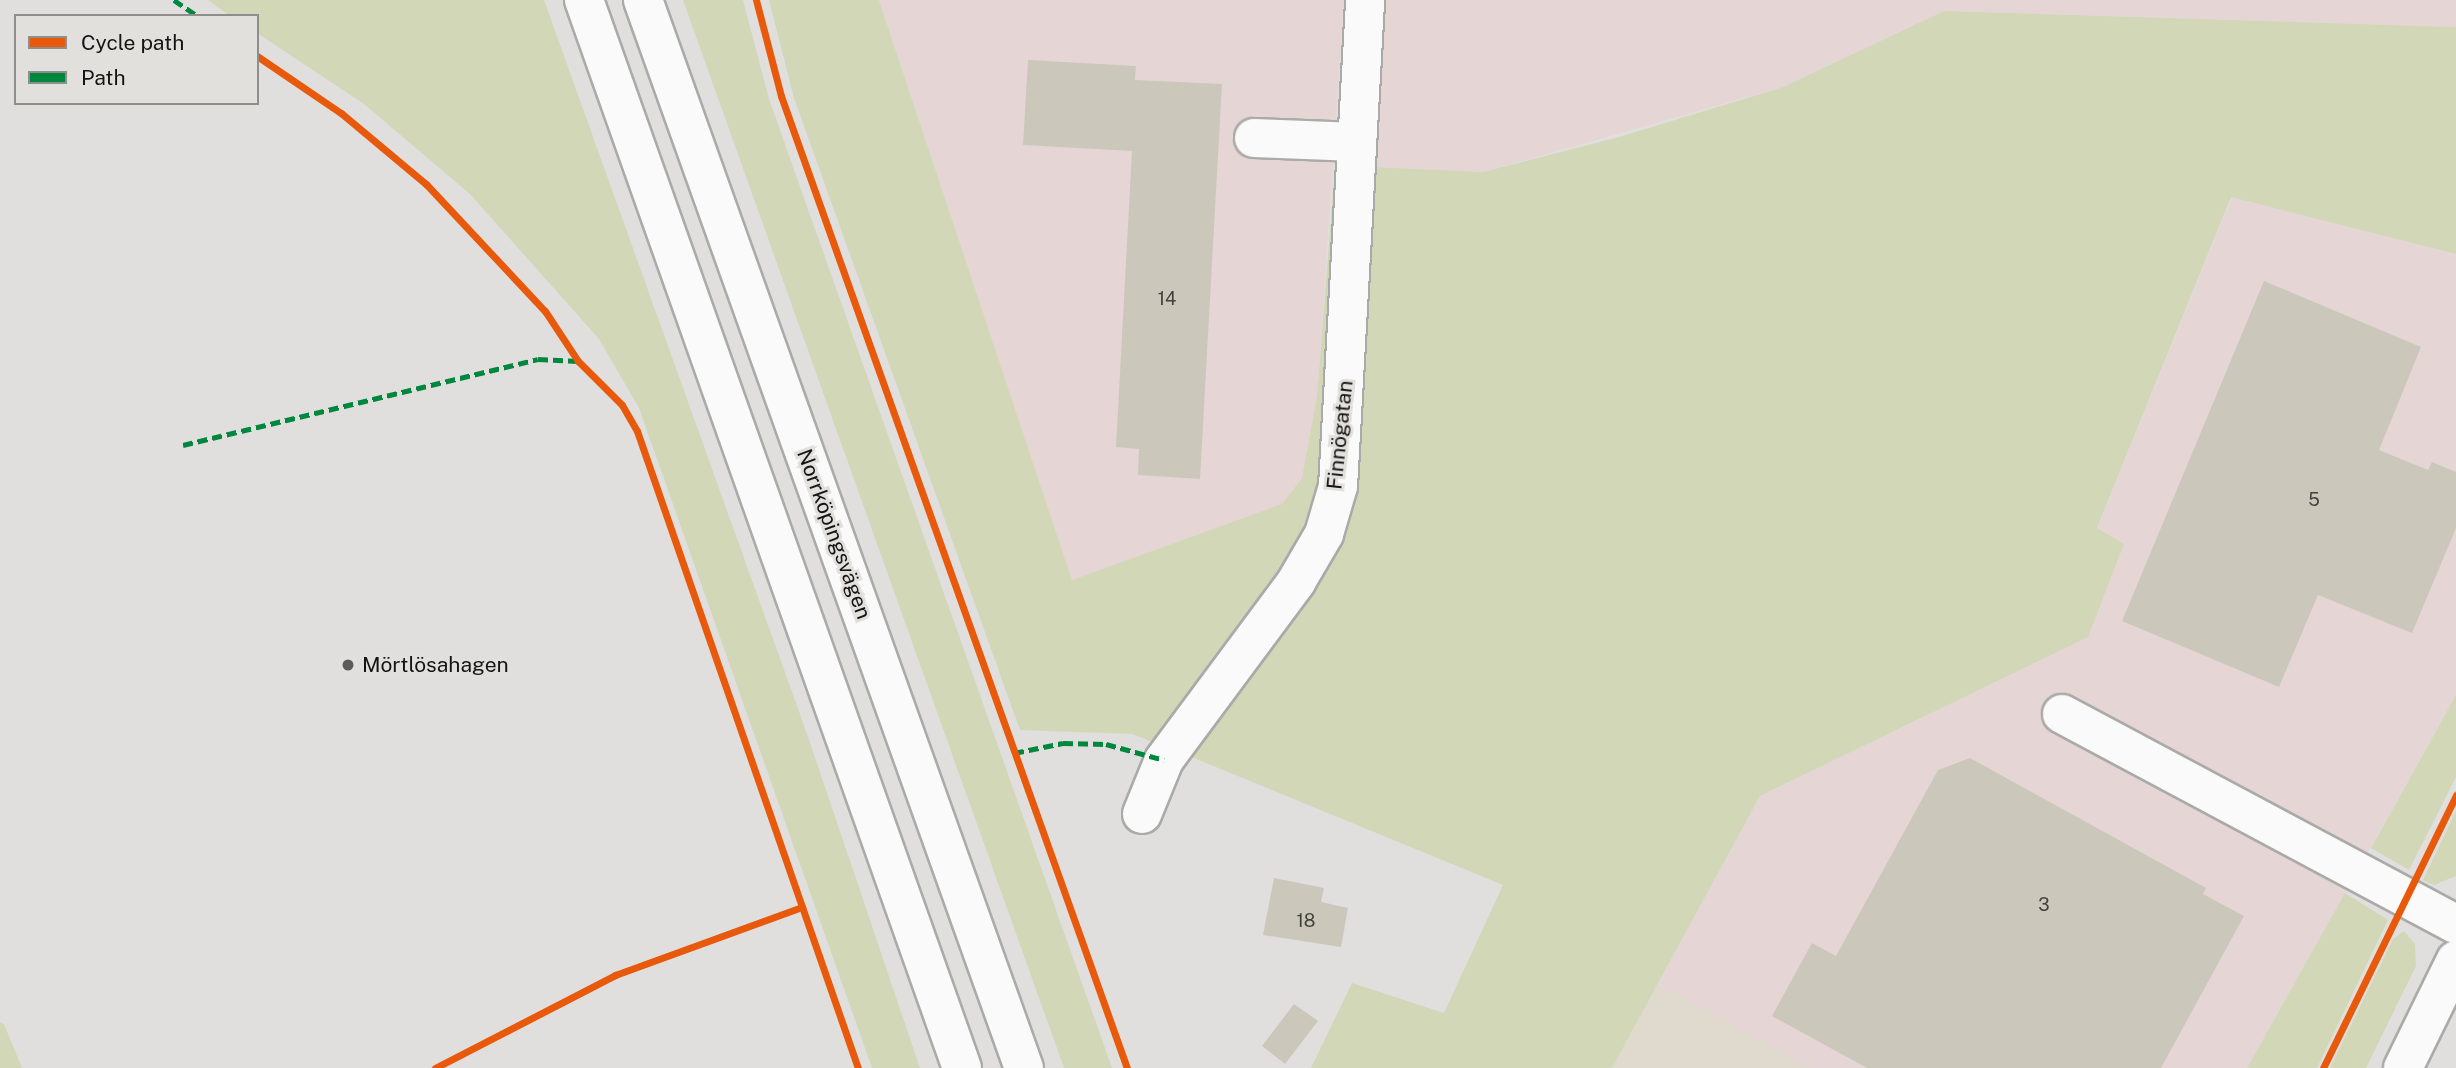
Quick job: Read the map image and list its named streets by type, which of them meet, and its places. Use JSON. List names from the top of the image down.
{
  "streets": {
    "main road": ["Finnögatan", "Norrköpingsvägen"]
  },
  "places": ["Mörtlösahagen"],
  "house_numbers": [
    "14",
    "5",
    "3",
    "18"
  ],
  "legend": ["Cycle path", "Path"]
}
